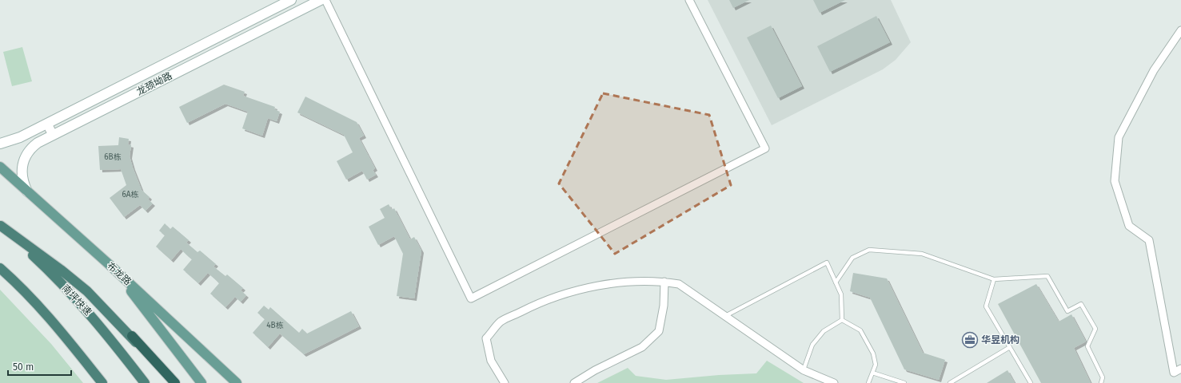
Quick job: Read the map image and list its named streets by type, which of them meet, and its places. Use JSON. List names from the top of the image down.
{
  "streets": {
    "highway": ["南坪快速"],
    "main road": ["龙颈坳路", "布龙路"]
  },
  "crossings": [
    ["龙颈坳路", "布龙路"]
  ],
  "places": {
    "office": ["华昱机构"]
  },
  "house_numbers": ["6B栋", "6A栋", "4B栋"],
  "scale_bar": "50 m"
}
